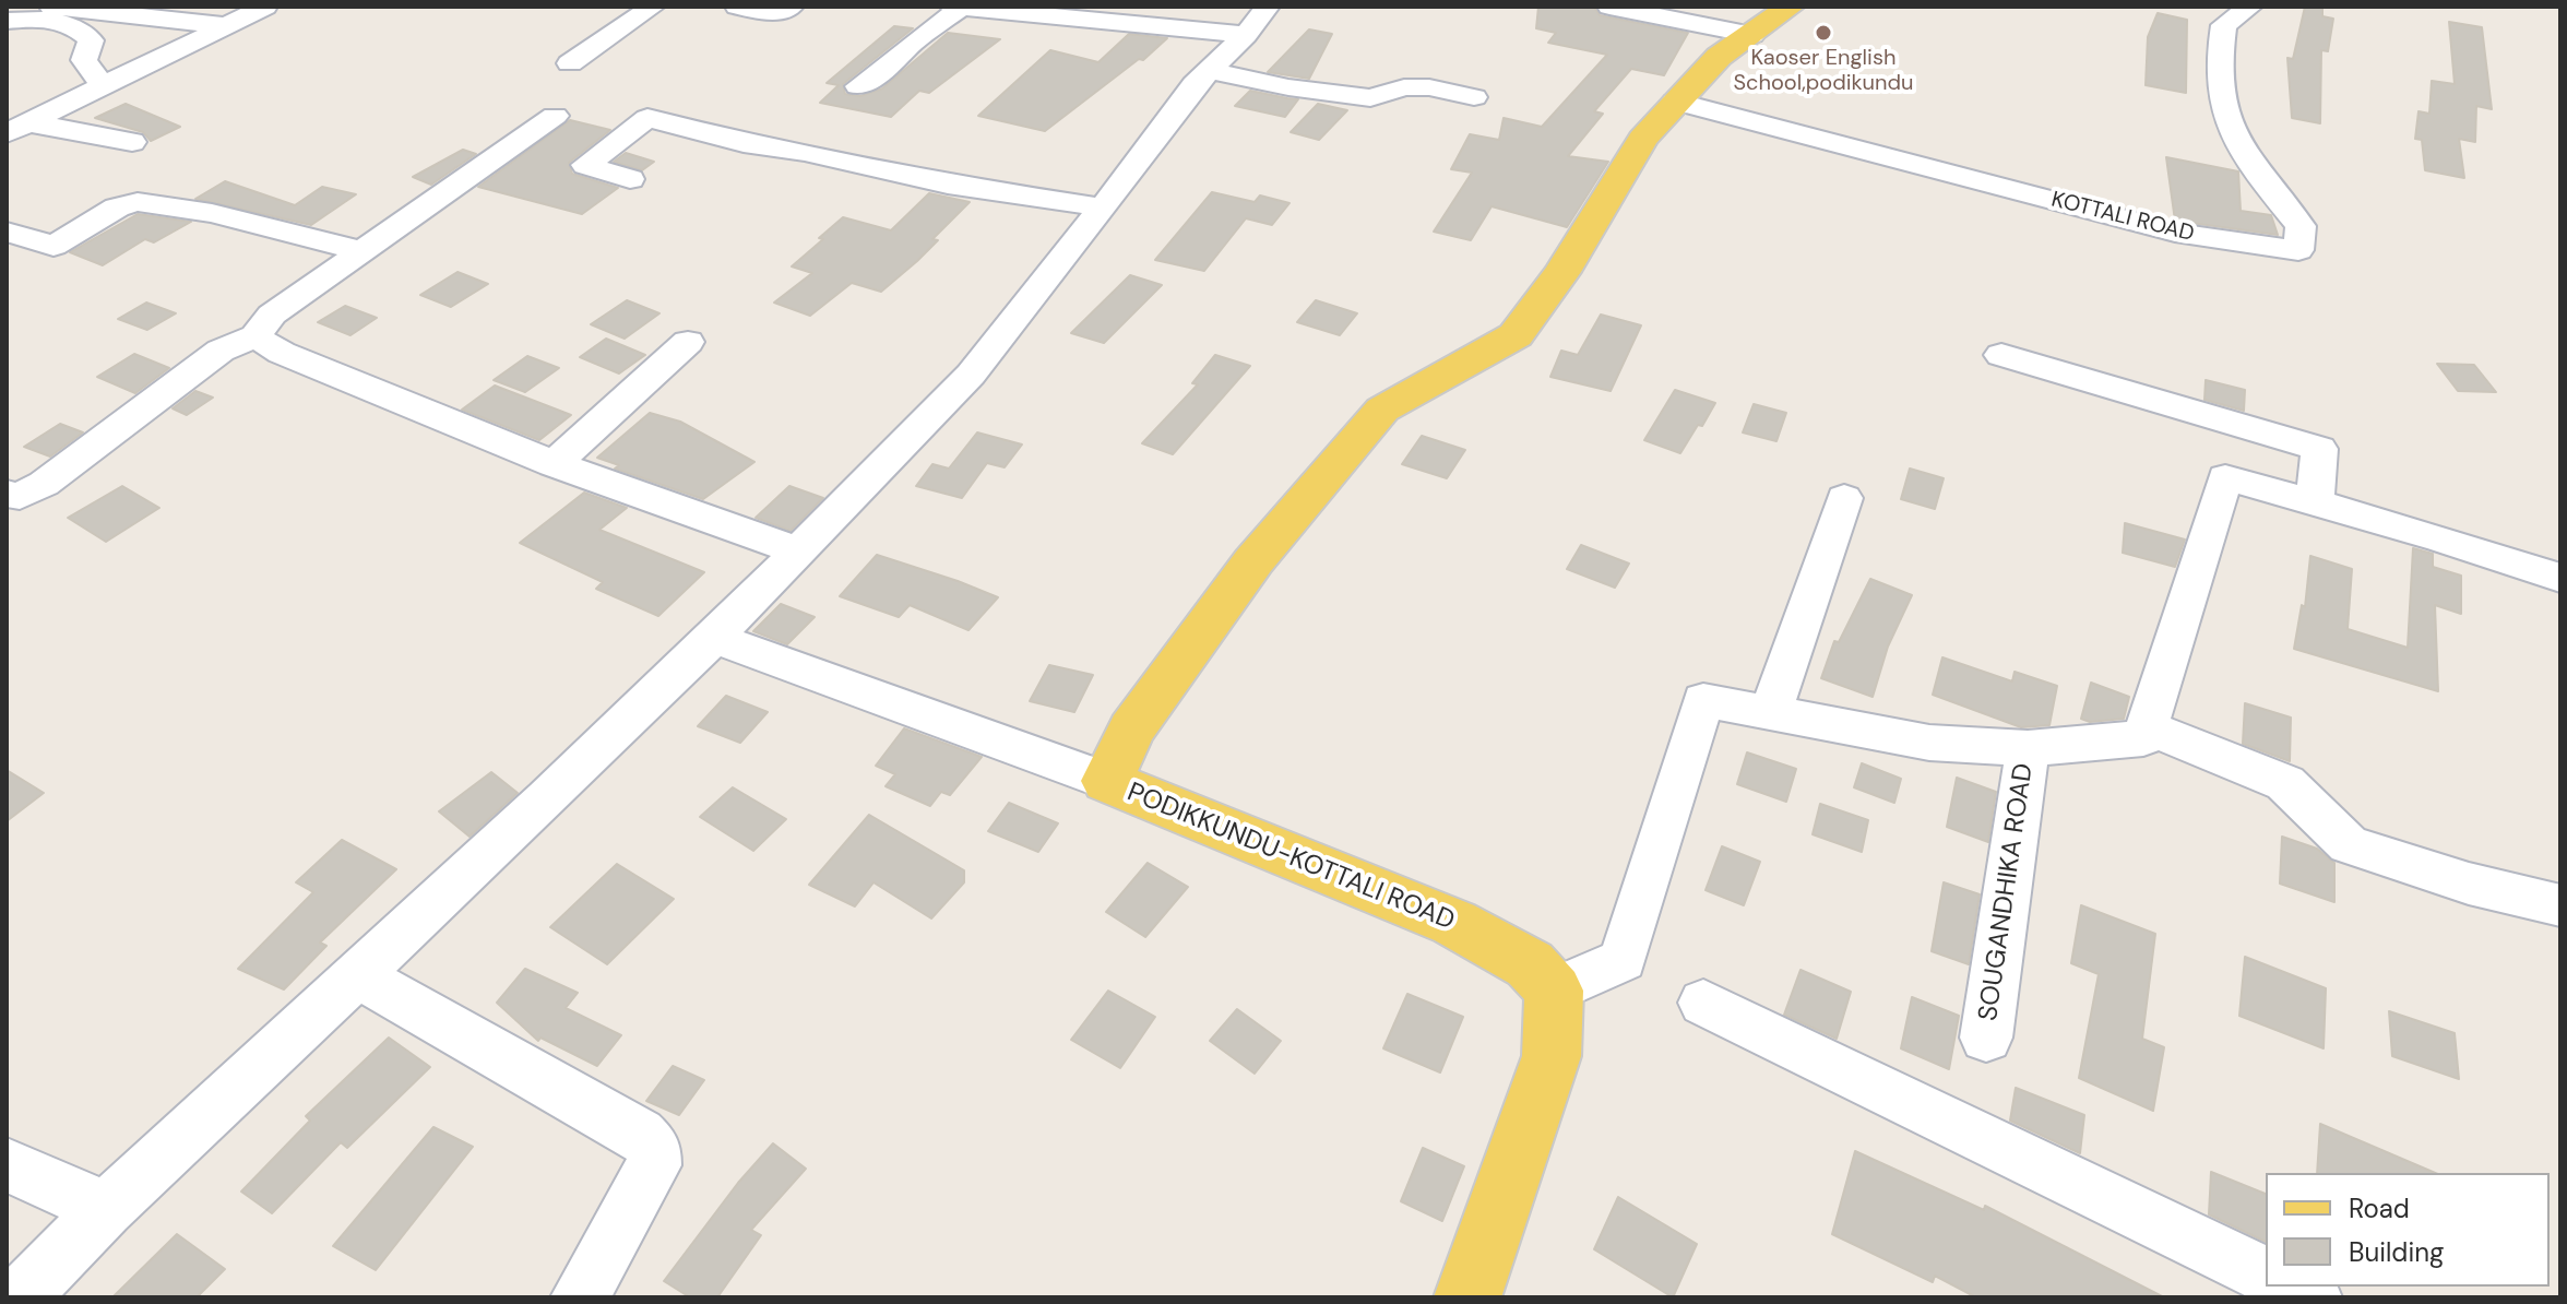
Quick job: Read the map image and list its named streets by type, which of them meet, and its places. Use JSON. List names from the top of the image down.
{
  "streets": {
    "main road": ["PODIKKUNDU-KOTTALI ROAD"],
    "street": ["KOTTALI ROAD", "SOUGANDHIKA ROAD"]
  },
  "crossings": [
    ["KOTTALI ROAD", "PODIKKUNDU-KOTTALI ROAD"]
  ],
  "places": ["Kaoser English School,podikundu"],
  "legend": ["Road", "Building"]
}
